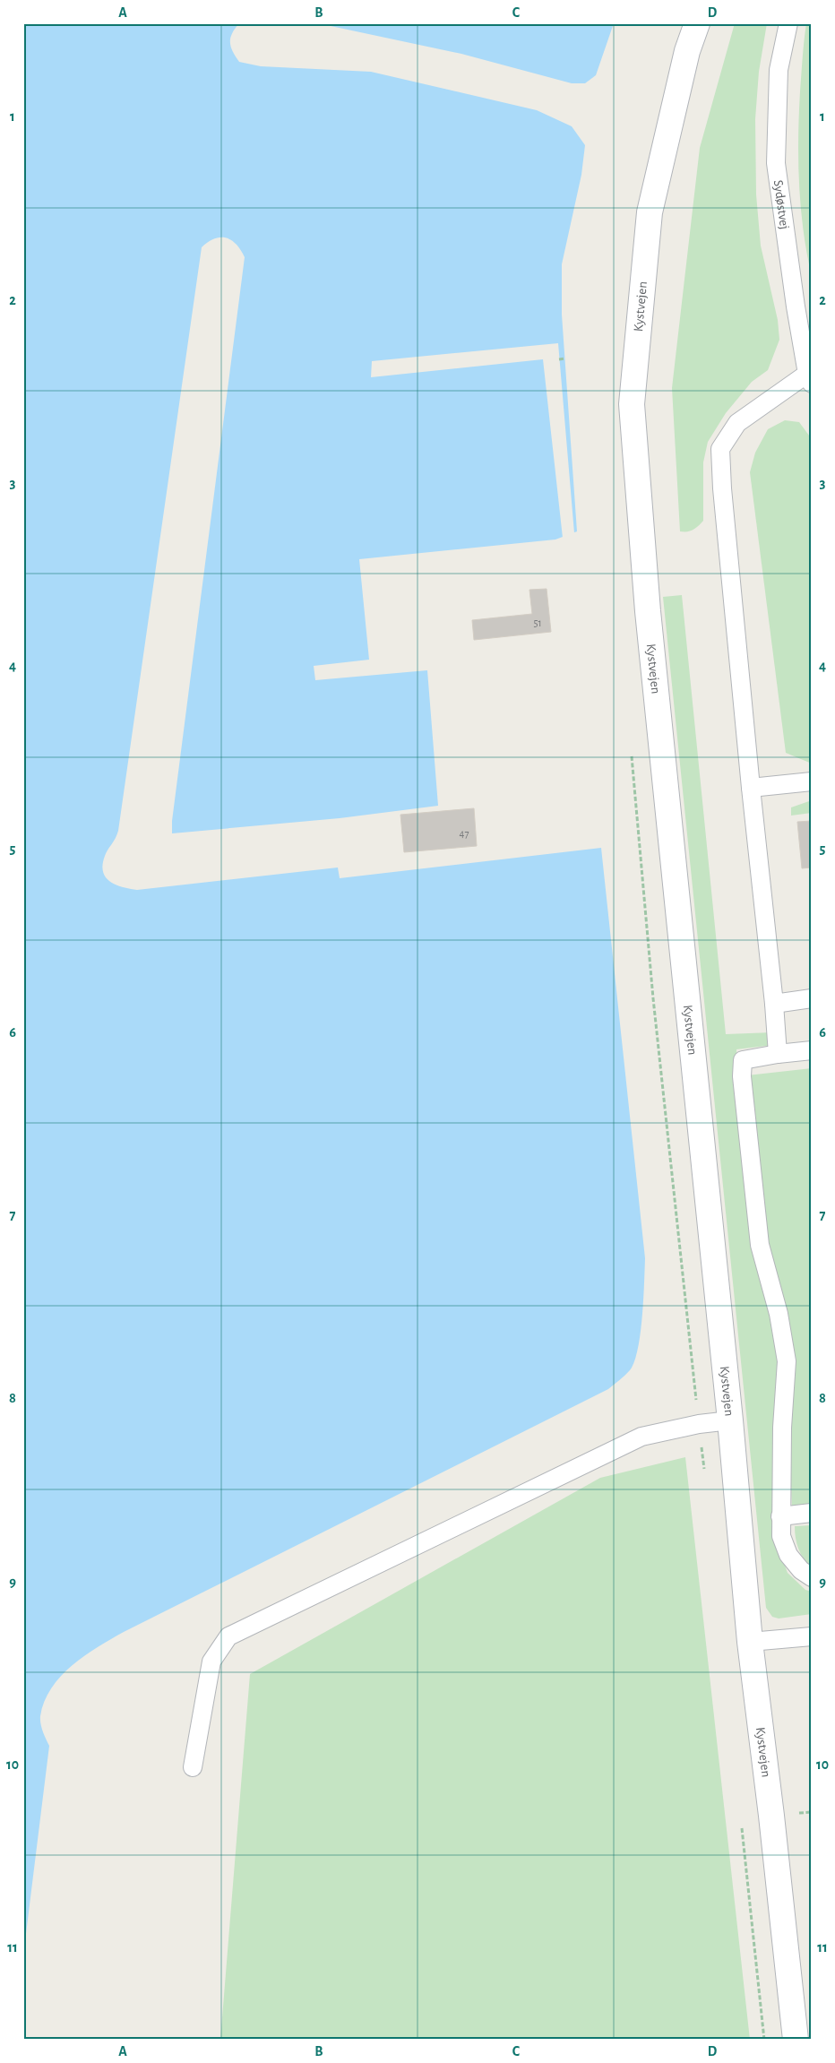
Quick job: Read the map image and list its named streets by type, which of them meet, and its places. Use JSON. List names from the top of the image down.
{
  "streets": {
    "street": ["Kystvejen"],
    "lane": ["Sydøstvej"]
  },
  "house_numbers": ["51", "47"],
  "grid": {
    "columns": [
      "A",
      "B",
      "C",
      "D"
    ],
    "rows": [
      "1",
      "2",
      "3",
      "4",
      "5",
      "6",
      "7",
      "8",
      "9",
      "10",
      "11"
    ]
  }
}
